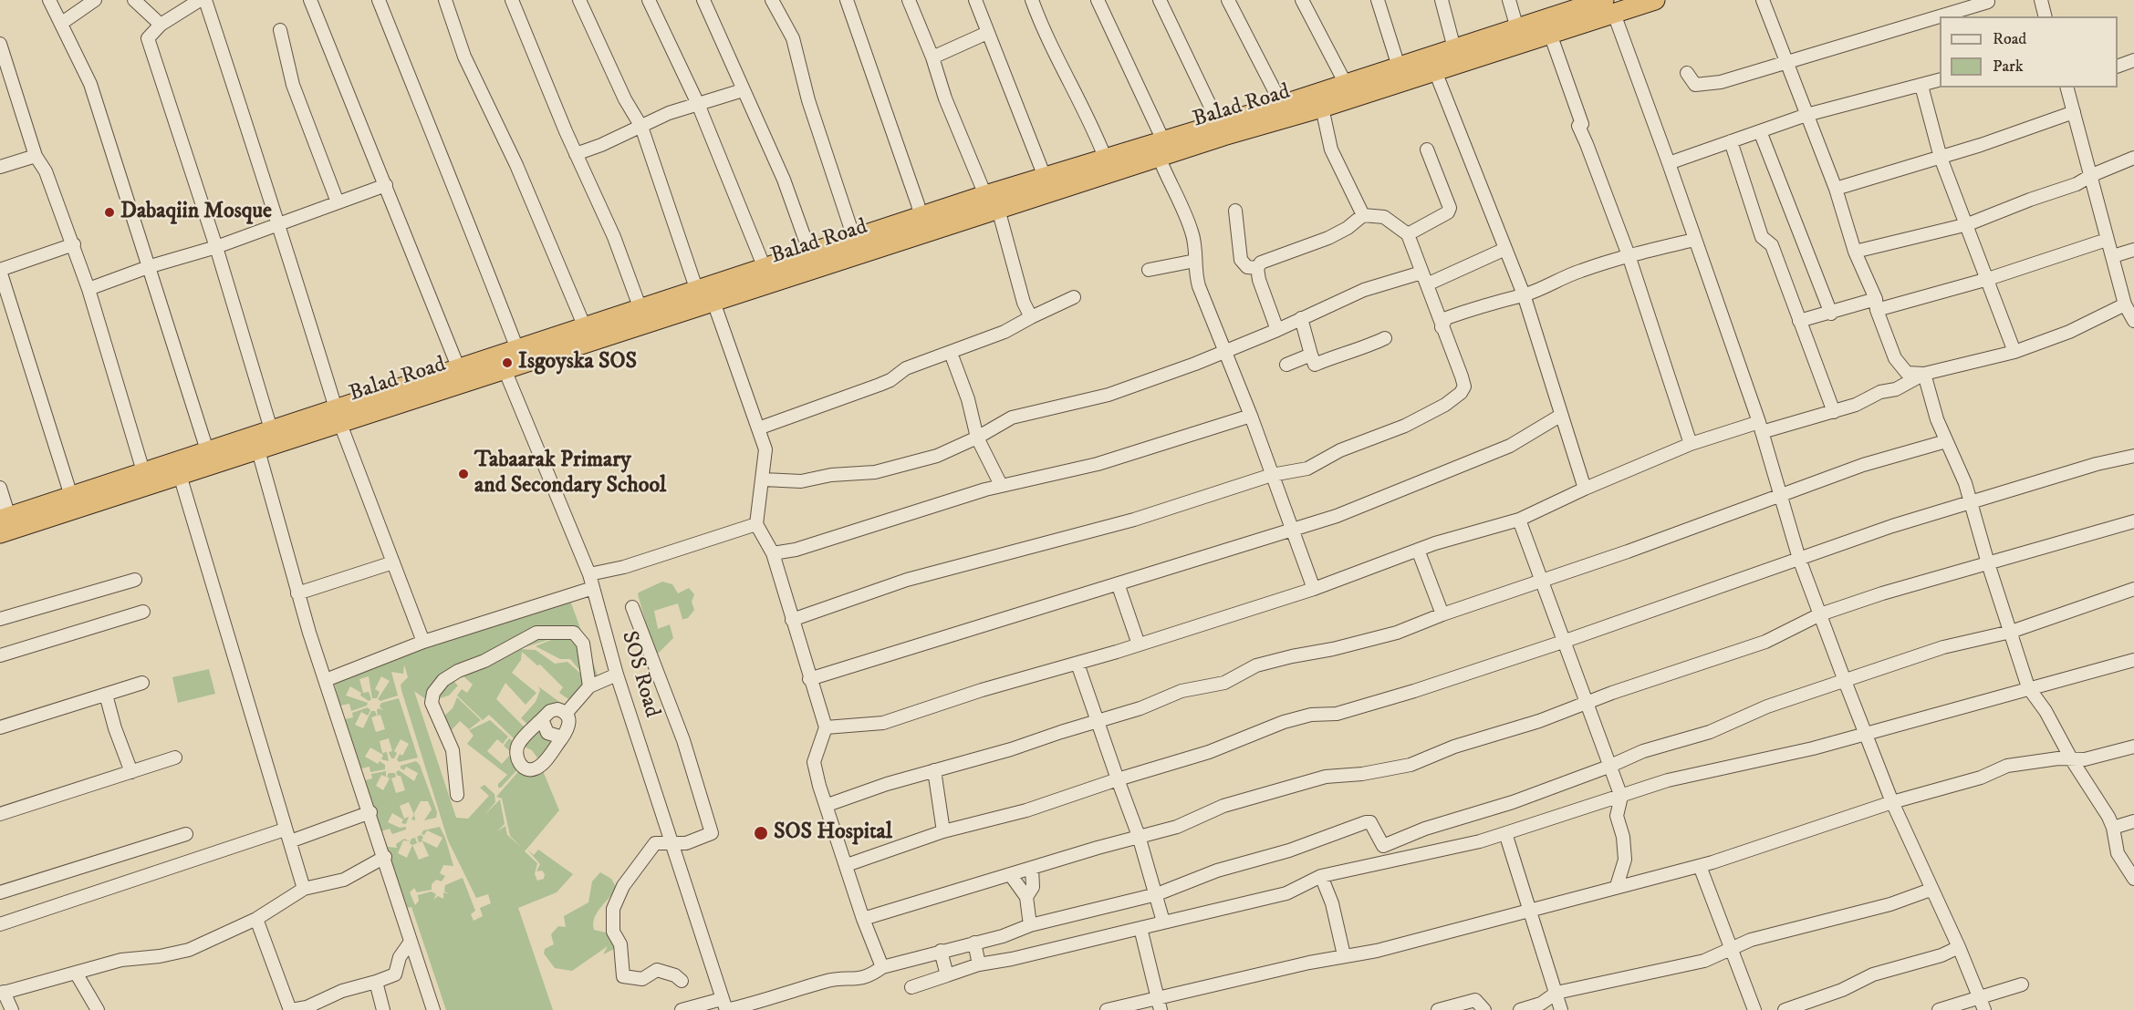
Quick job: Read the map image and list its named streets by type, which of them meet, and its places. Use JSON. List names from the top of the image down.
{
  "streets": {
    "highway": ["Balad Road"],
    "street": ["SOS Road"]
  },
  "crossings": [
    ["Balad Road", "SOS Road"]
  ],
  "places": [
    "Dabaqiin Mosque",
    "Isgoyska SOS",
    "Tabaarak Primary and Secondary School",
    "SOS Hospital"
  ],
  "legend": ["Road", "Park"]
}
